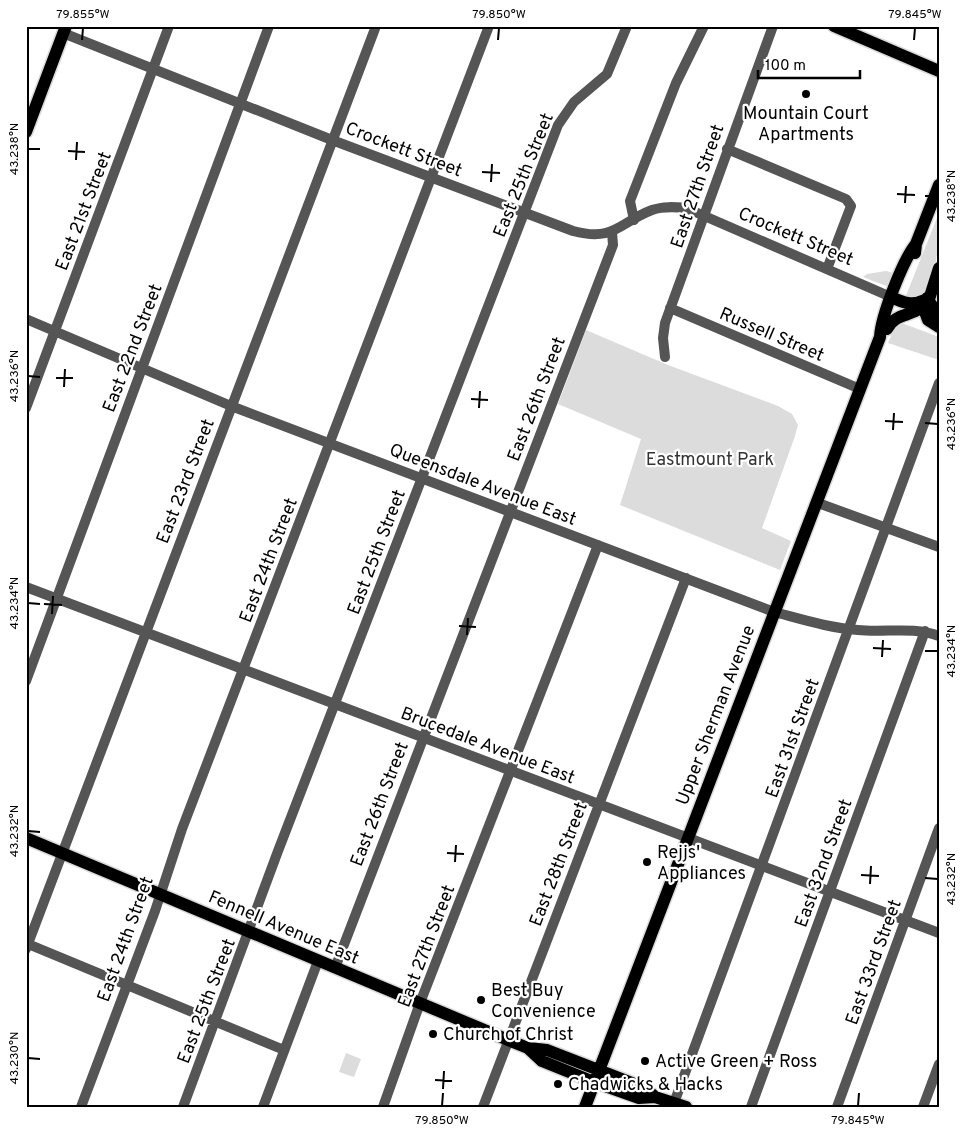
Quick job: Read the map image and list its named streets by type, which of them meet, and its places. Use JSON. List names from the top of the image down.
{
  "streets": {
    "main road": ["Upper Sherman Avenue", "Fennell Avenue East"],
    "street": [
      "Crockett Street",
      "East 25th Street",
      "East 27th Street",
      "East 21st Street",
      "Russell Street",
      "East 22nd Street",
      "East 26th Street",
      "East 23rd Street",
      "Queensdale Avenue East",
      "East 24th Street",
      "East 31st Street",
      "Brucedale Avenue East",
      "East 32nd Street",
      "East 28th Street",
      "East 33rd Street"
    ]
  },
  "crossings": [
    ["Crockett Street", "East 25th Street"],
    ["Crockett Street", "East 27th Street"],
    ["Crockett Street", "East 21st Street"],
    ["Crockett Street", "East 22nd Street"],
    ["Crockett Street", "East 26th Street"],
    ["Crockett Street", "East 23rd Street"],
    ["Crockett Street", "East 24th Street"],
    ["Crockett Street", "Upper Sherman Avenue"],
    ["East 25th Street", "Queensdale Avenue East"],
    ["East 25th Street", "Brucedale Avenue East"],
    ["East 25th Street", "Fennell Avenue East"],
    ["East 27th Street", "Russell Street"],
    ["East 27th Street", "Queensdale Avenue East"],
    ["East 27th Street", "Brucedale Avenue East"],
    ["East 27th Street", "Fennell Avenue East"],
    ["East 21st Street", "Queensdale Avenue East"],
    ["Russell Street", "Upper Sherman Avenue"],
    ["East 22nd Street", "Queensdale Avenue East"],
    ["East 22nd Street", "Brucedale Avenue East"],
    ["East 26th Street", "Queensdale Avenue East"],
    ["East 26th Street", "Brucedale Avenue East"],
    ["East 26th Street", "Fennell Avenue East"],
    ["East 23rd Street", "Queensdale Avenue East"],
    ["East 23rd Street", "Brucedale Avenue East"],
    ["East 23rd Street", "Fennell Avenue East"],
    ["Queensdale Avenue East", "East 24th Street"],
    ["Queensdale Avenue East", "Upper Sherman Avenue"],
    ["Queensdale Avenue East", "East 31st Street"],
    ["Queensdale Avenue East", "East 32nd Street"],
    ["Queensdale Avenue East", "East 28th Street"],
    ["East 24th Street", "Brucedale Avenue East"],
    ["East 24th Street", "Fennell Avenue East"],
    ["Upper Sherman Avenue", "Brucedale Avenue East"],
    ["Upper Sherman Avenue", "Fennell Avenue East"],
    ["East 31st Street", "Brucedale Avenue East"],
    ["East 31st Street", "Fennell Avenue East"],
    ["Brucedale Avenue East", "East 32nd Street"],
    ["Brucedale Avenue East", "East 28th Street"],
    ["Brucedale Avenue East", "East 33rd Street"],
    ["East 28th Street", "Fennell Avenue East"]
  ],
  "parks": ["Eastmount Park"],
  "places": [
    "Mountain Court Apartments",
    "Rejjs' Appliances",
    "Best Buy Convenience",
    "Church of Christ",
    "Active Green + Ross",
    "Chadwicks & Hacks"
  ],
  "scale_bar": "100 m",
  "coordinates": [
    "79.855°W",
    "79.850°W",
    "79.845°W",
    "43.238°N",
    "43.236°N",
    "43.234°N",
    "43.232°N",
    "43.230°N"
  ]
}
